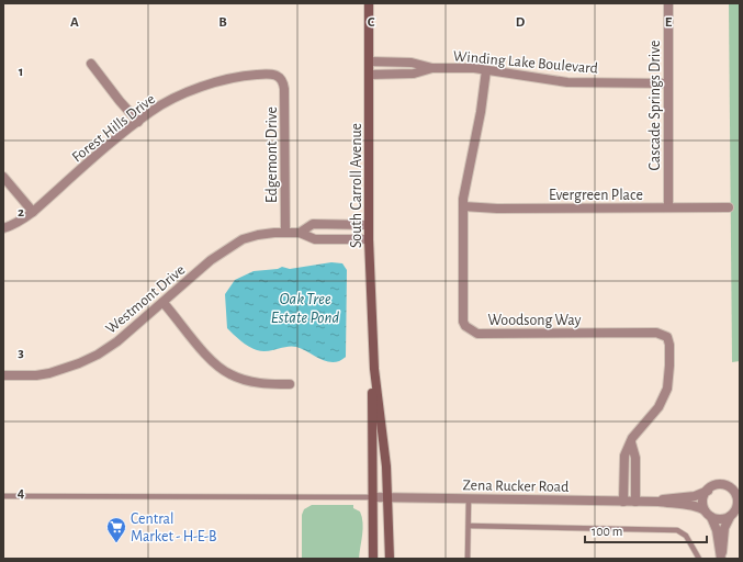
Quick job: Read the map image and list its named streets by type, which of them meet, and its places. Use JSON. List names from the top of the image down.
{
  "streets": {
    "main road": ["South Carroll Avenue"],
    "street": [
      "Winding Lake Boulevard",
      "Cascade Springs Drive",
      "Forest Hills Drive",
      "Edgemont Drive",
      "Evergreen Place",
      "Westmont Drive",
      "Woodsong Way",
      "Zena Rucker Road"
    ]
  },
  "crossings": [
    ["Winding Lake Boulevard", "Cascade Springs Drive"],
    ["Winding Lake Boulevard", "South Carroll Avenue"],
    ["Winding Lake Boulevard", "Woodsong Way"],
    ["Cascade Springs Drive", "Evergreen Place"],
    ["Forest Hills Drive", "Edgemont Drive"],
    ["Edgemont Drive", "Westmont Drive"],
    ["South Carroll Avenue", "Westmont Drive"],
    ["South Carroll Avenue", "Zena Rucker Road"],
    ["Evergreen Place", "Woodsong Way"],
    ["Woodsong Way", "Zena Rucker Road"]
  ],
  "water": ["Oak Tree Estate Pond"],
  "places": {
    "supermarket": ["Central Market - H-E-B"]
  },
  "scale_bar": "100 m",
  "grid": {
    "columns": [
      "A",
      "B",
      "C",
      "D",
      "E"
    ],
    "rows": [
      "1",
      "2",
      "3",
      "4"
    ]
  }
}
